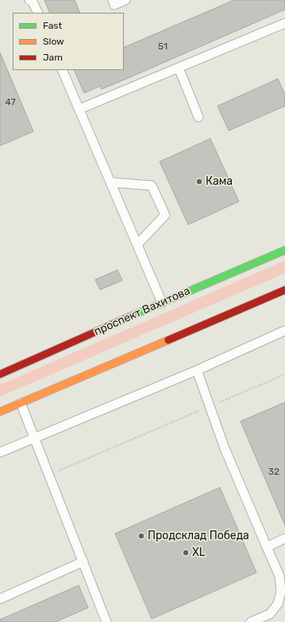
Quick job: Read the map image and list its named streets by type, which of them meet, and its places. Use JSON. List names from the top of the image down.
{
  "streets": {
    "main road": ["проспект Вахитова"]
  },
  "places": ["Кама", "Продсклад Победа", "XL"],
  "house_numbers": ["51", "47", "32"],
  "legend": ["Fast", "Slow", "Jam"]
}
